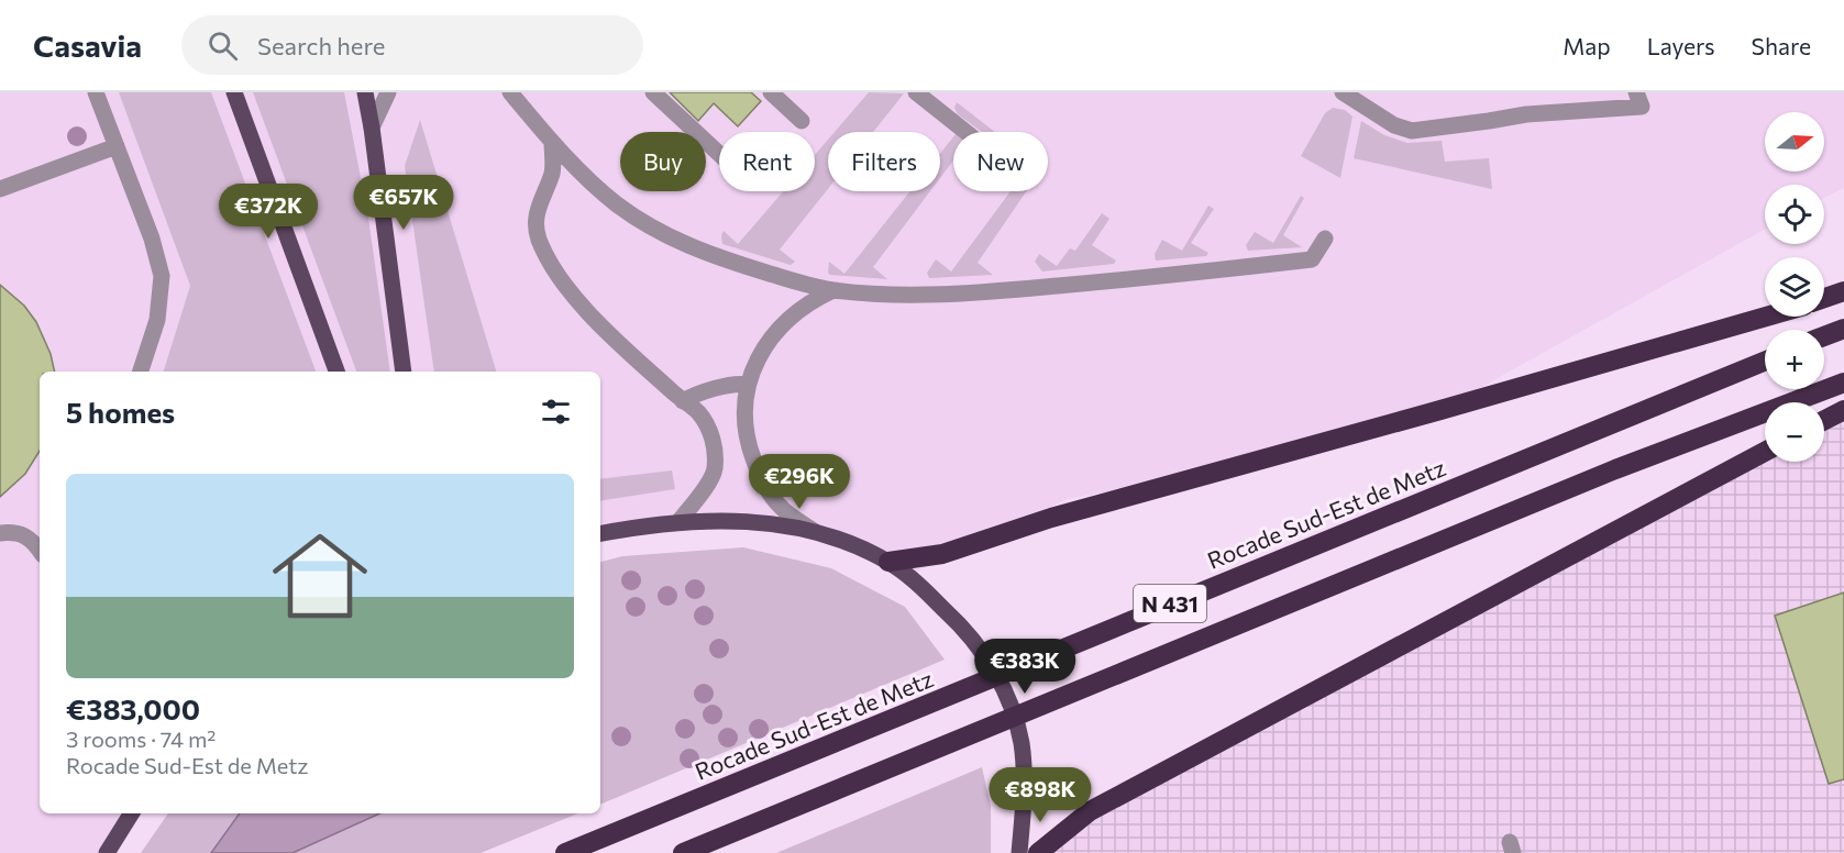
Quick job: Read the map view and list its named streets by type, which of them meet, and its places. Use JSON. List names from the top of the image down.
{
  "streets": {
    "highway": ["Rocade Sud-Est de Metz", "N 431"]
  },
  "north": "right",
  "page": {
    "header": "Casavia",
    "search": "Search here",
    "nav": ["Map", "Layers", "Share"],
    "map_buttons": ["+", "−"],
    "chip": [
      "Buy",
      "Rent",
      "Filters",
      "New"
    ],
    "price": [
      "€657K",
      "€372K",
      "€296K",
      "€383K",
      "€898K"
    ],
    "heading": "5 homes",
    "list": [
      {
        "name": "€383,000",
        "note": "3 rooms · 74 m² · Rocade Sud-Est de Metz"
      }
    ]
  }
}
